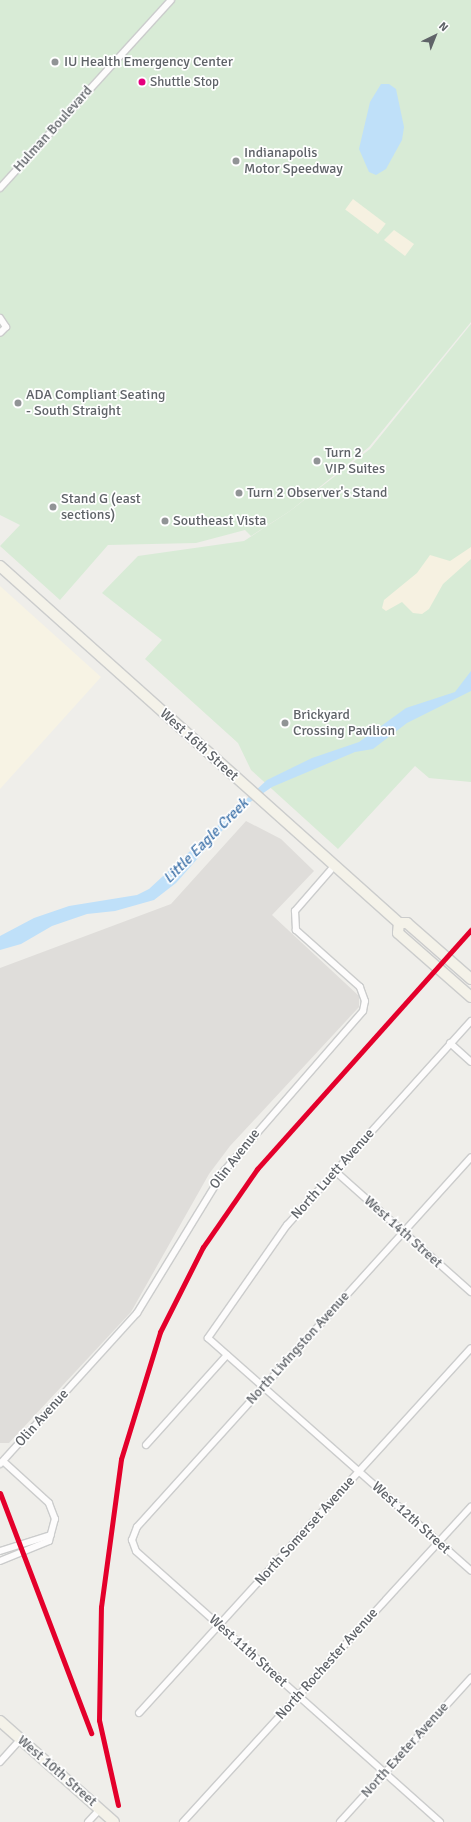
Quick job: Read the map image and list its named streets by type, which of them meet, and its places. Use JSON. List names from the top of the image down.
{
  "streets": {
    "main road": ["West 16th Street", "West 10th Street"],
    "street": [
      "Hulman Boulevard",
      "Olin Avenue",
      "North Luett Avenue",
      "West 14th Street",
      "North Livingston Avenue",
      "West 12th Street",
      "North Somerset Avenue",
      "West 11th Street",
      "North Rochester Avenue",
      "North Exeter Avenue"
    ]
  },
  "crossings": [
    ["West 16th Street", "Olin Avenue"],
    ["North Luett Avenue", "West 14th Street"],
    ["North Luett Avenue", "West 12th Street"],
    ["West 14th Street", "North Livingston Avenue"],
    ["North Livingston Avenue", "West 12th Street"],
    ["North Livingston Avenue", "West 11th Street"],
    ["West 12th Street", "North Somerset Avenue"],
    ["West 12th Street", "North Rochester Avenue"],
    ["North Somerset Avenue", "West 11th Street"],
    ["West 11th Street", "North Rochester Avenue"],
    ["West 11th Street", "North Exeter Avenue"]
  ],
  "water": ["Little Eagle Creek"],
  "places": [
    "IU Health Emergency Center",
    "Shuttle Stop",
    "Indianapolis Motor Speedway",
    "ADA Compliant Seating - South Straight",
    "Turn 2 VIP Suites",
    "Turn 2 Observer's Stand",
    "Stand G (east sections)",
    "Southeast Vista",
    "Brickyard Crossing Pavilion"
  ],
  "north": "top right"
}
